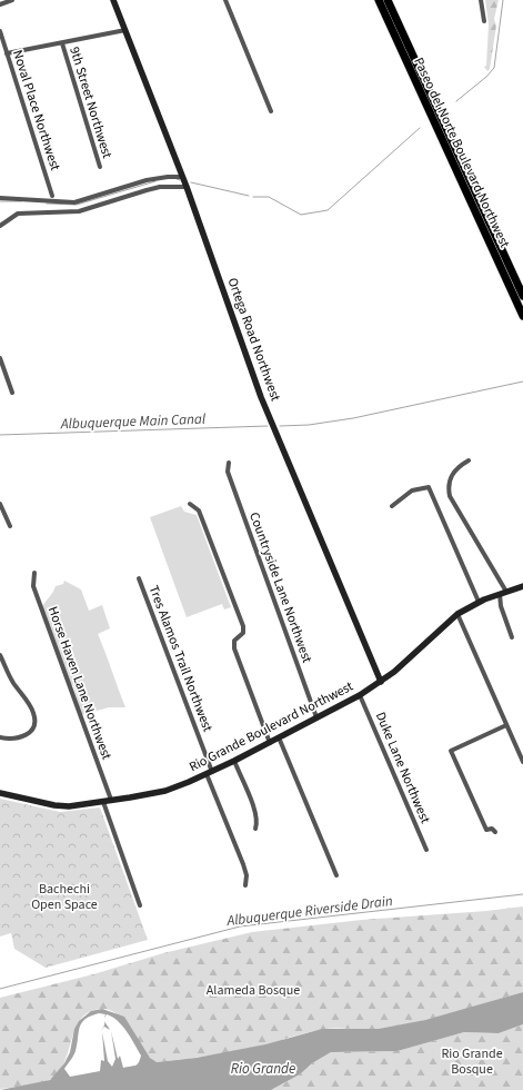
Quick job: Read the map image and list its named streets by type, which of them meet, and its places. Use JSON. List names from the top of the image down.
{
  "streets": {
    "highway": ["Paseo del Norte Boulevard Northwest"],
    "street": [
      "9th Street Northwest",
      "Noval Place Northwest",
      "Ortega Road Northwest",
      "Countryside Lane Northwest",
      "Tres Alamos Trail Northwest",
      "Horse Haven Lane Northwest",
      "Rio Grande Boulevard Northwest",
      "Duke Lane Northwest"
    ]
  },
  "crossings": [
    ["9th Street Northwest", "Noval Place Northwest"],
    ["9th Street Northwest", "Ortega Road Northwest"],
    ["Ortega Road Northwest", "Rio Grande Boulevard Northwest"],
    ["Countryside Lane Northwest", "Rio Grande Boulevard Northwest"],
    ["Tres Alamos Trail Northwest", "Rio Grande Boulevard Northwest"],
    ["Horse Haven Lane Northwest", "Rio Grande Boulevard Northwest"],
    ["Rio Grande Boulevard Northwest", "Duke Lane Northwest"]
  ],
  "water": ["Albuquerque Main Canal", "Albuquerque Riverside Drain", "Rio Grande"],
  "parks": ["Bachechi Open Space", "Alameda Bosque", "Rio Grande Bosque"]
}
